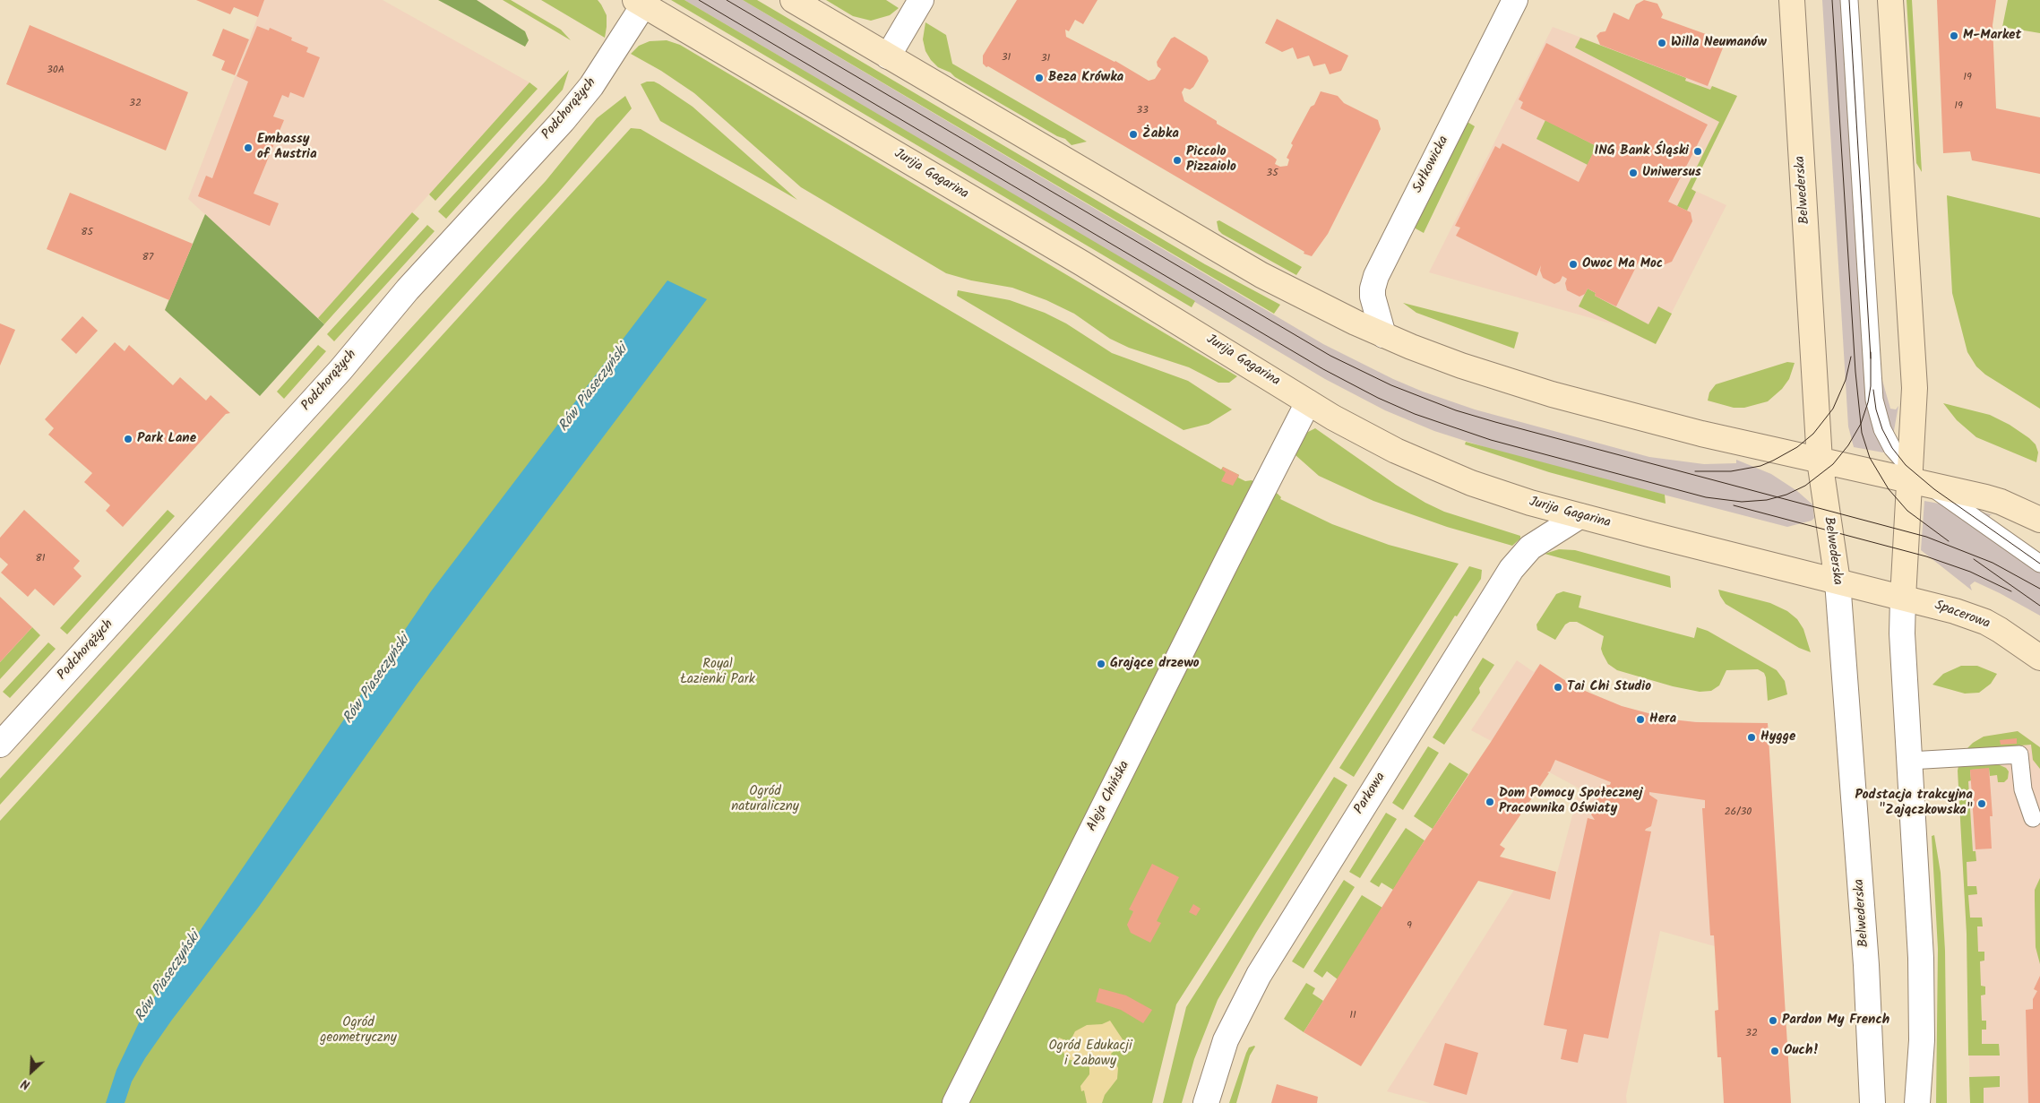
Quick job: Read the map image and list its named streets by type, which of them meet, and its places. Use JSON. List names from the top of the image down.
{
  "streets": {
    "main road": ["Jurija Gagarina", "Belwederska", "Spacerowa"],
    "street": [
      "Podchorążych",
      "Sułkowicka",
      "Parkowa",
      "Aleja Chińska"
    ]
  },
  "crossings": [
    ["Podchorążych", "Jurija Gagarina"],
    ["Jurija Gagarina", "Belwederska"],
    ["Jurija Gagarina", "Spacerowa"],
    ["Jurija Gagarina", "Parkowa"],
    ["Jurija Gagarina", "Aleja Chińska"]
  ],
  "water": ["Rów Piaseczyński"],
  "parks": [
    "Royal Łazienki Park",
    "Ogród naturaliczny",
    "Ogród geometryczny",
    "Ogród Edukacji i Zabawy"
  ],
  "places": [
    "M-Market",
    "Willa Neumanów",
    "Beza Krówka",
    "Żabka",
    "Embassy of Austria",
    "ING Bank Śląski",
    "Piccolo Pizzaiolo",
    "Uniwersus",
    "Owoc Ma Moc",
    "Park Lane",
    "Grające drzewo",
    "Tai Chi Studio",
    "Hera",
    "Hygge",
    "Dom Pomocy Społecznej Pracownika Oświaty",
    "Podstacja trakcyjna \"Zajączkowska\"",
    "Pardon My French",
    "Ouch!"
  ],
  "house_numbers": [
    "31",
    "31",
    "30A",
    "19",
    "32",
    "19",
    "33",
    "35",
    "85",
    "87",
    "81",
    "26/30",
    "9",
    "11",
    "32"
  ],
  "north": "bottom left"
}
